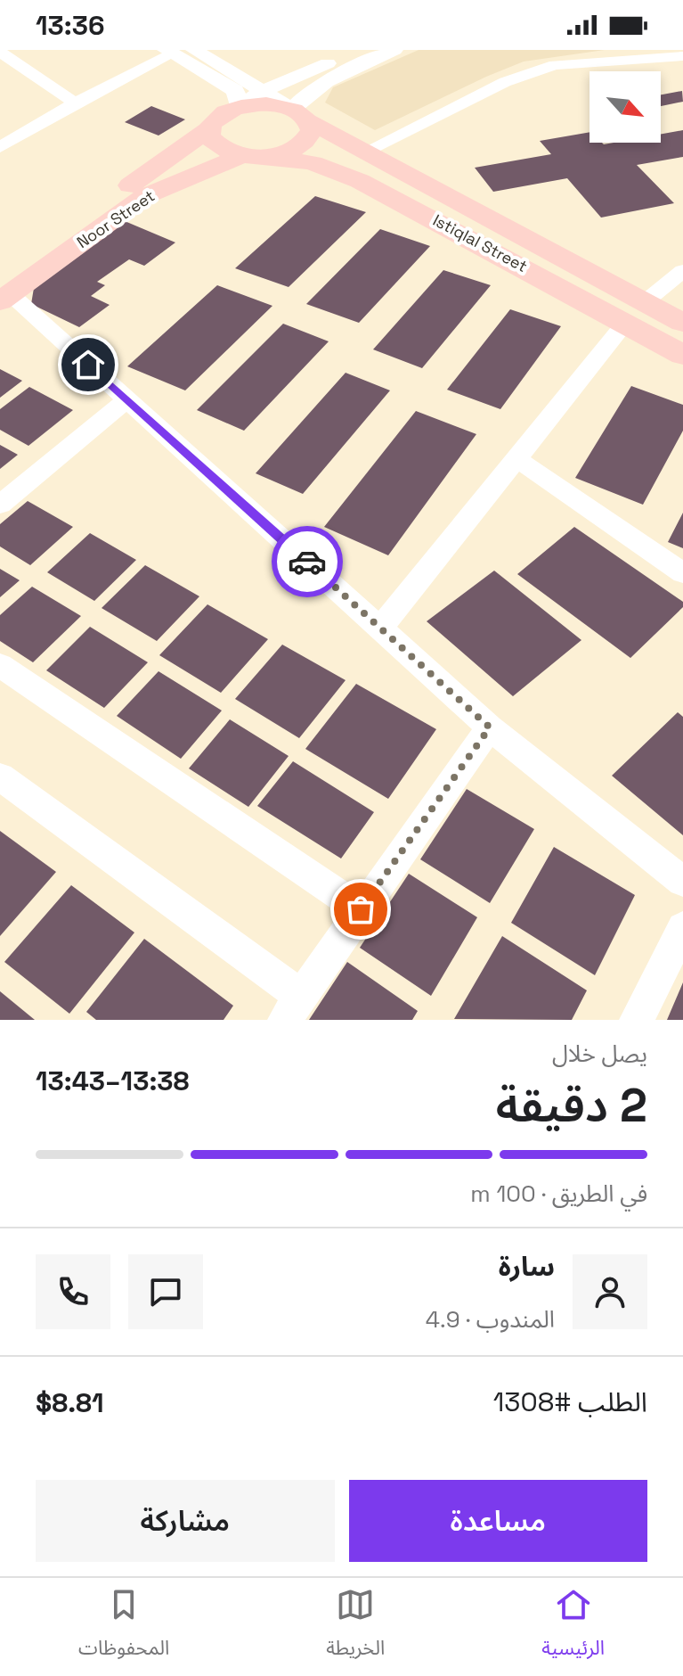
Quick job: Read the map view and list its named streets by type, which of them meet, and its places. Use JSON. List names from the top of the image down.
{
  "streets": {
    "main road": ["Noor Street", "Istiqlal Street"]
  },
  "crossings": [
    ["Noor Street", "Istiqlal Street"]
  ],
  "north": "bottom right",
  "page": {
    "status": "13:36",
    "heading": ["2 دقيقة", "يصل خلال", "13:38–13:43"],
    "panel": [
      "سارة",
      "المندوب · 4.9",
      "الطلب #1308",
      "$8.81"
    ],
    "bar": "في الطريق · 100 m",
    "buttons": ["مساعدة", "مشاركة"],
    "tabs": ["الرئيسية", "الخريطة", "المحفوظات"]
  }
}
